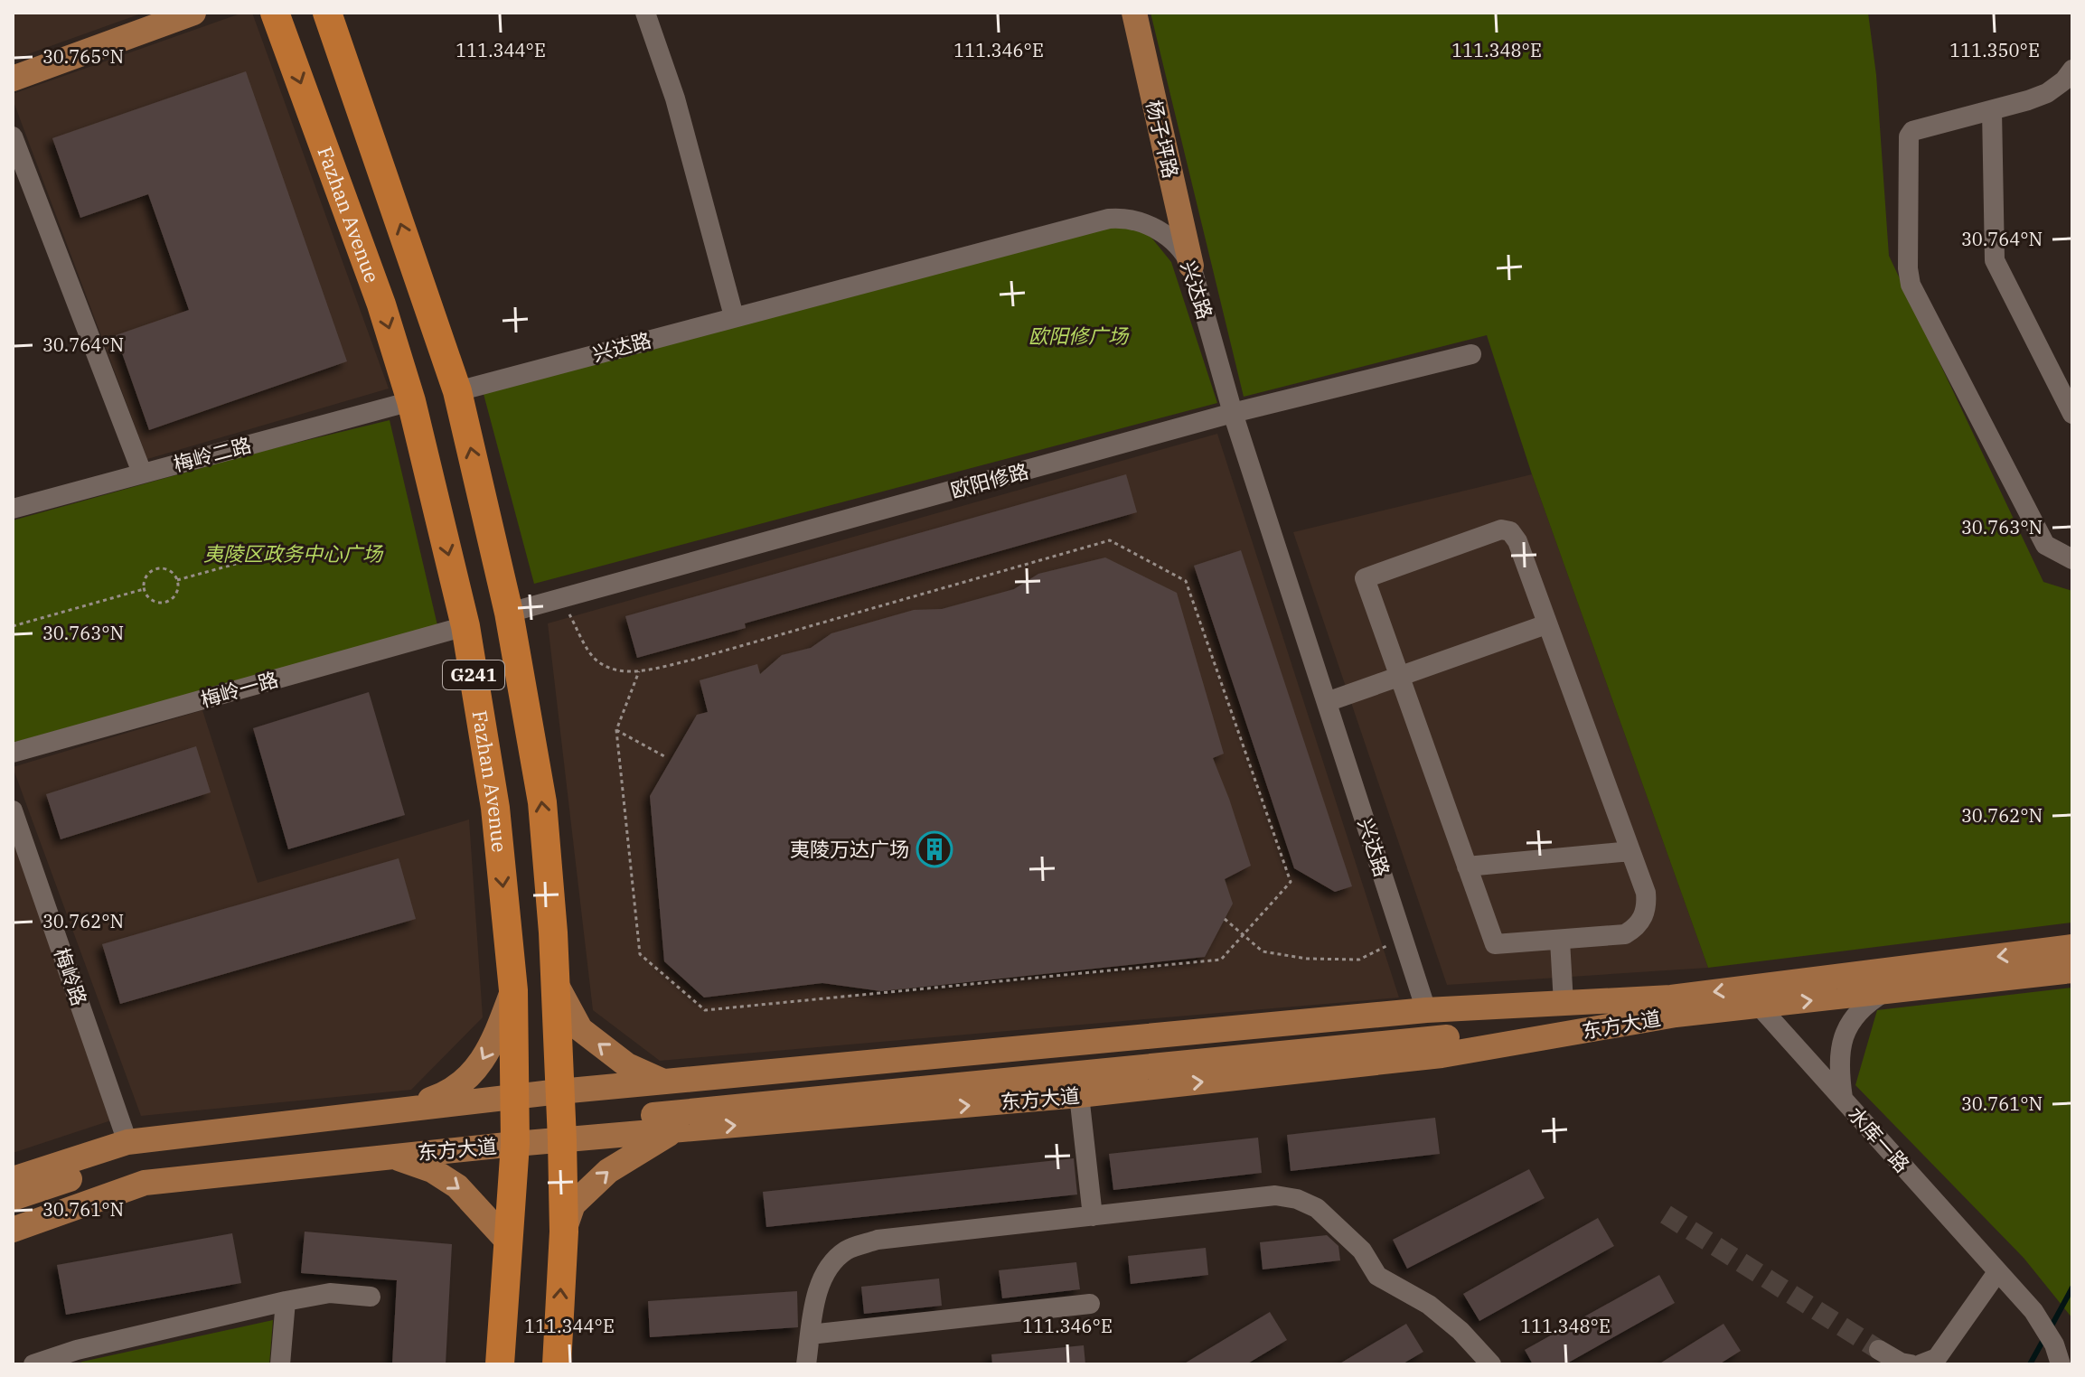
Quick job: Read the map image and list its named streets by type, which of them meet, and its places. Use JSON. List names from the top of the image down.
{
  "streets": {
    "highway": ["Fazhan Avenue", "G241"],
    "main road": ["杨子坪路", "东方大道"],
    "street": [
      "兴达路",
      "梅岭二路",
      "欧阳修路",
      "梅岭一路",
      "梅岭路",
      "水库一路"
    ]
  },
  "crossings": [
    ["杨子坪路", "兴达路"],
    ["Fazhan Avenue", "梅岭二路"],
    ["Fazhan Avenue", "梅岭一路"],
    ["Fazhan Avenue", "东方大道"],
    ["兴达路", "欧阳修路"],
    ["兴达路", "G241"],
    ["兴达路", "东方大道"],
    ["欧阳修路", "G241"],
    ["G241", "东方大道"],
    ["梅岭路", "东方大道"],
    ["东方大道", "水库一路"]
  ],
  "parks": ["欧阳修广场", "夷陵区政务中心广场"],
  "places": {
    "building": ["夷陵万达广场"]
  },
  "coordinates": [
    "111.344°E",
    "111.346°E",
    "111.348°E",
    "111.350°E",
    "30.765°N",
    "30.764°N",
    "30.763°N",
    "30.762°N",
    "30.761°N"
  ]
}
